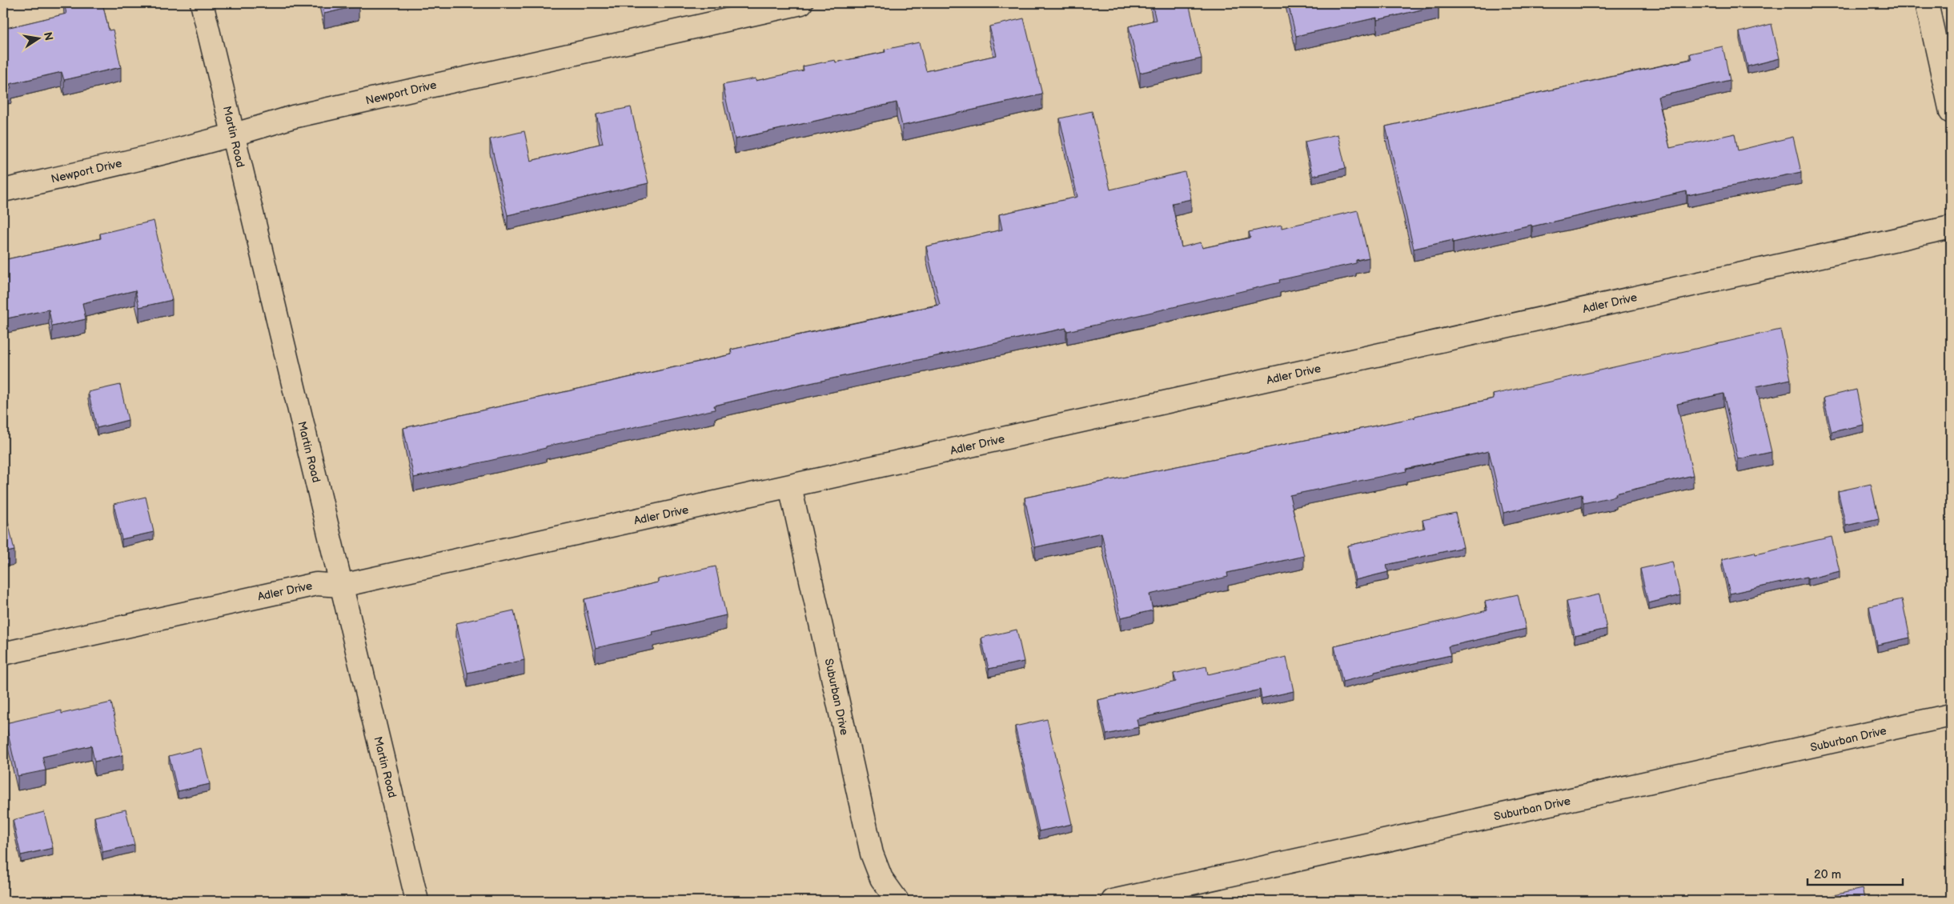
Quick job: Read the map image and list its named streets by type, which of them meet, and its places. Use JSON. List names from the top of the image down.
{
  "streets": {
    "street": [
      "Newport Drive",
      "Martin Road",
      "Adler Drive",
      "Suburban Drive"
    ]
  },
  "crossings": [
    ["Newport Drive", "Martin Road"],
    ["Martin Road", "Adler Drive"],
    ["Adler Drive", "Suburban Drive"]
  ],
  "scale_bar": "20 m",
  "north": "right"
}
